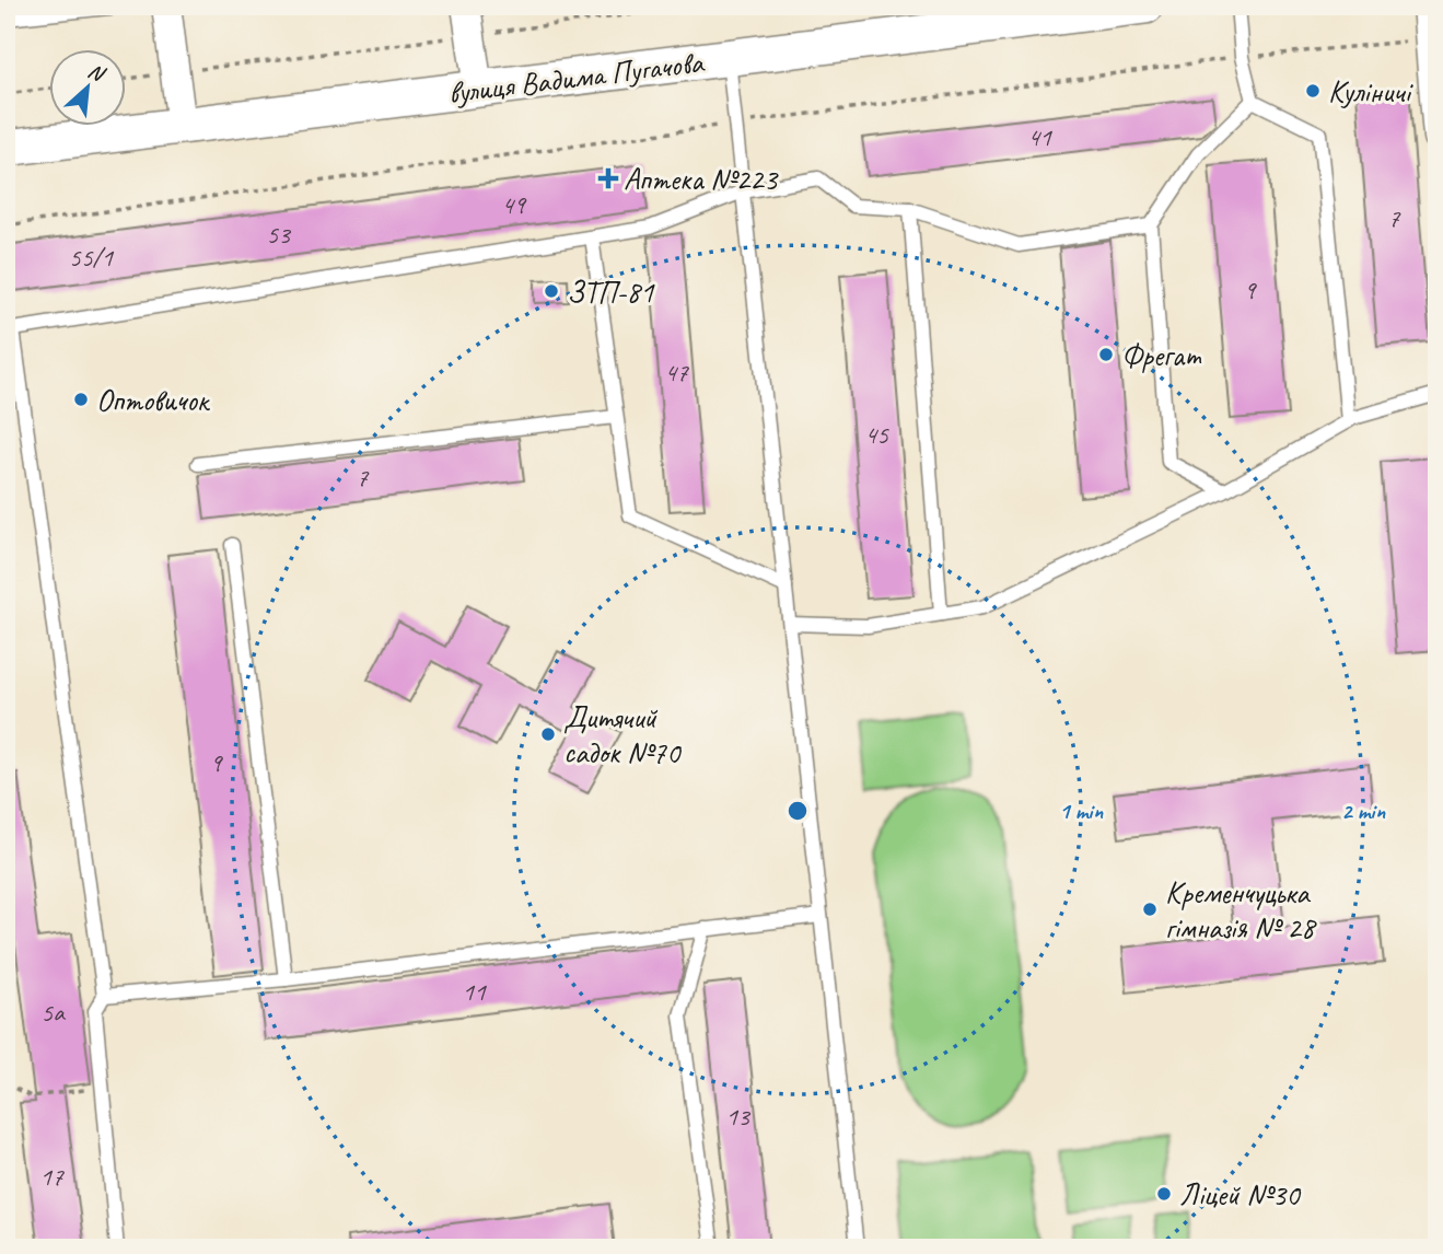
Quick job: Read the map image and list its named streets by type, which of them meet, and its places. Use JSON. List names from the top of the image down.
{
  "streets": {
    "street": ["вулиця Вадима Пугачова"]
  },
  "places": {
    "other": [
      "Куліничі",
      "ЗТП-81",
      "Фрегат",
      "Оптовичок",
      "Дитячий садок №70",
      "Кременчуцька гімназія № 28",
      "Ліцей №30"
    ],
    "health": ["Аптека №223"]
  },
  "house_numbers": [
    "41",
    "49",
    "7",
    "53",
    "55/1",
    "9",
    "47",
    "45",
    "7",
    "9",
    "11",
    "5а",
    "13",
    "17"
  ],
  "north": "top right",
  "rings": ["1 min", "2 min"]
}
